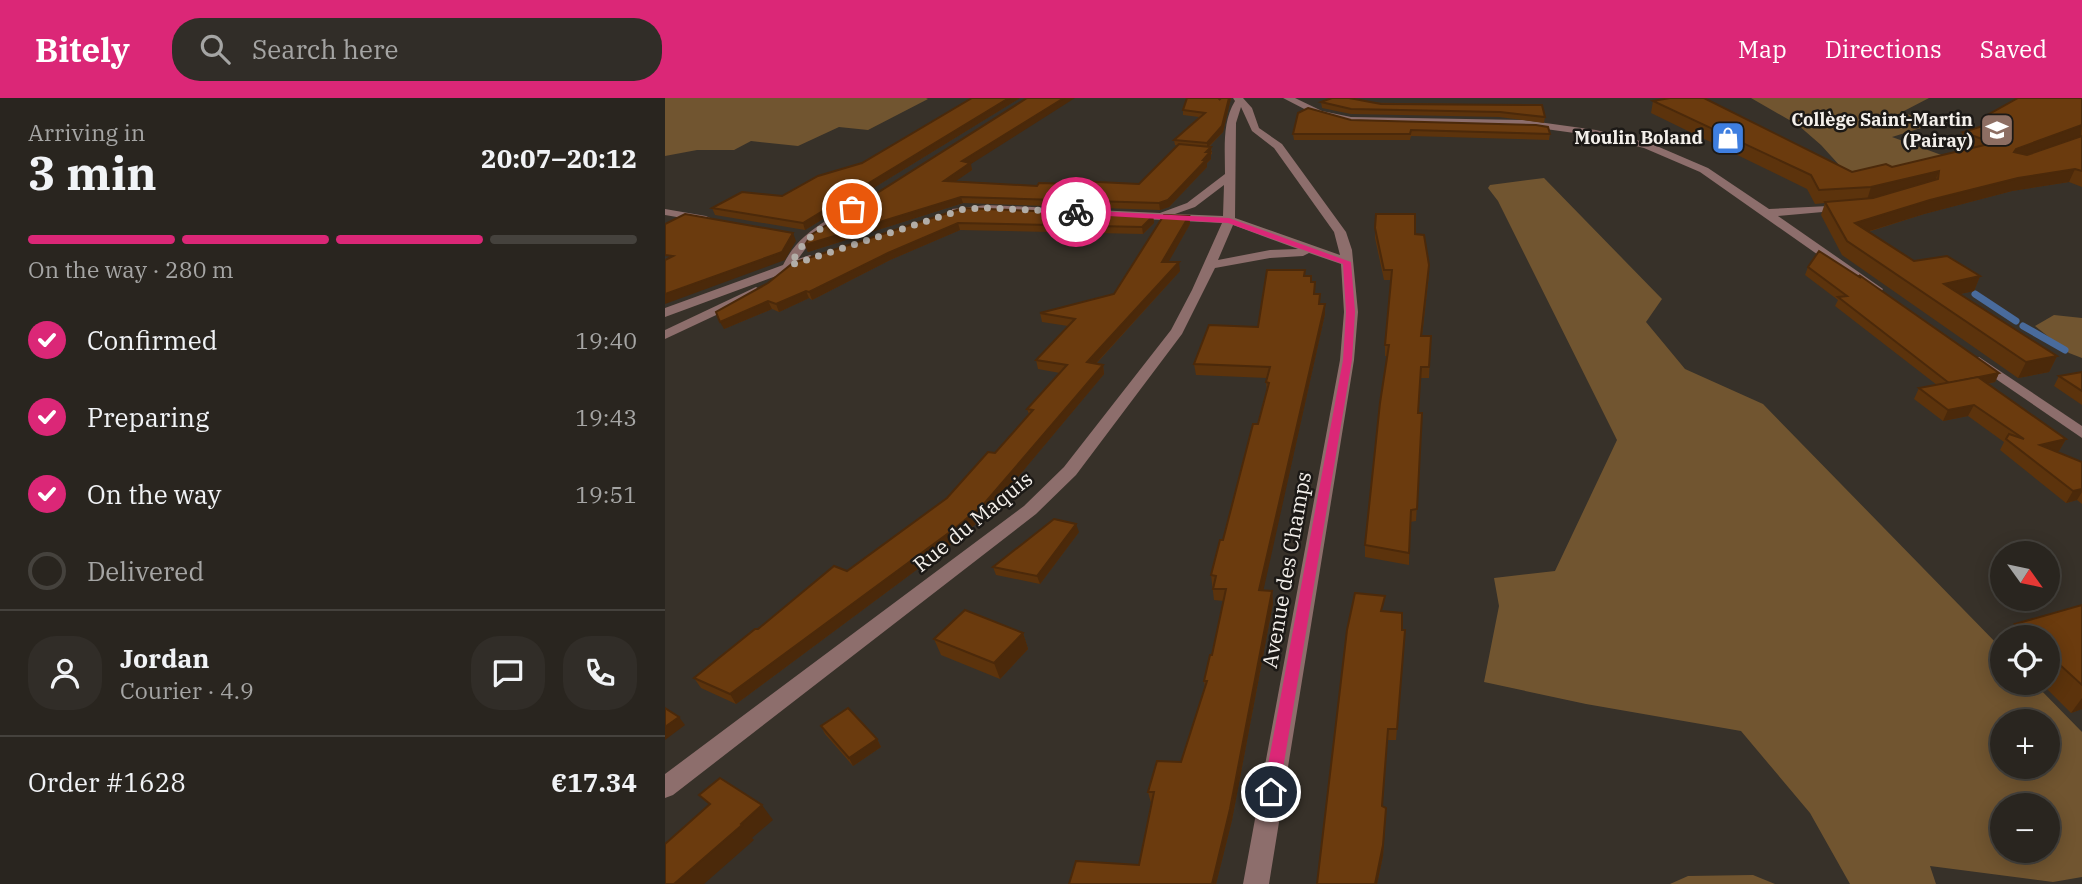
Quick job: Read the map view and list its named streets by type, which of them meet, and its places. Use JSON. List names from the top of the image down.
{
  "streets": {
    "street": ["Rue du Maquis", "Avenue des Champs"]
  },
  "places": {
    "school or university": ["Collège Saint-Martin (Pairay)"],
    "shop": ["Moulin Boland"]
  },
  "north": "bottom right",
  "page": {
    "header": "Bitely",
    "search": "Search here",
    "nav": ["Map", "Directions", "Saved"],
    "heading": ["3 min", "Arriving in", "20:07–20:12"],
    "panel": [
      "Jordan",
      "Courier · 4.9",
      "Order #1628",
      "€17.34"
    ],
    "bar": "On the way · 280 m",
    "list": [
      ["Confirmed", "19:40"],
      ["Preparing", "19:43"],
      ["On the way", "19:51"],
      "Delivered"
    ],
    "map_buttons": ["+", "−"]
  }
}
